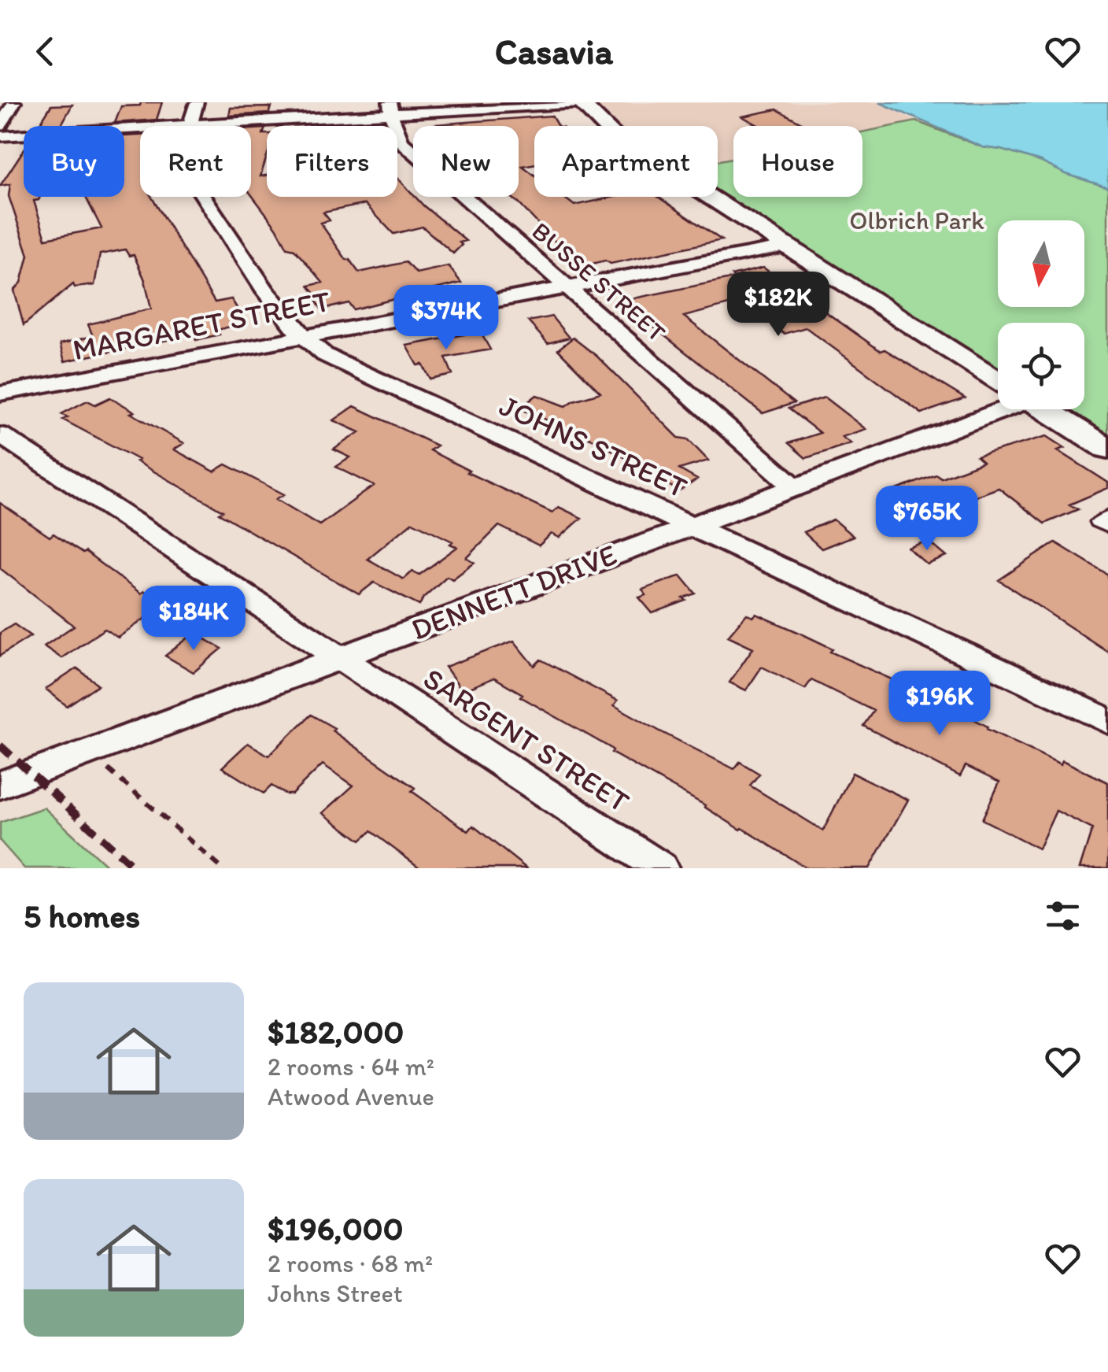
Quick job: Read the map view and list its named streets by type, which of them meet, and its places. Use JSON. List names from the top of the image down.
{
  "streets": {
    "street": [
      "BUSSE STREET",
      "MARGARET STREET",
      "JOHNS STREET",
      "DENNETT DRIVE",
      "SARGENT STREET"
    ]
  },
  "crossings": [
    ["BUSSE STREET", "MARGARET STREET"],
    ["BUSSE STREET", "DENNETT DRIVE"],
    ["MARGARET STREET", "JOHNS STREET"],
    ["JOHNS STREET", "DENNETT DRIVE"],
    ["DENNETT DRIVE", "SARGENT STREET"]
  ],
  "parks": ["Olbrich Park"],
  "north": "bottom",
  "page": {
    "header": "Casavia",
    "chip": [
      "Buy",
      "Rent",
      "Filters",
      "New",
      "Apartment",
      "House"
    ],
    "price": [
      "$182K",
      "$374K",
      "$765K",
      "$184K",
      "$196K"
    ],
    "heading": "5 homes",
    "list": [
      {
        "name": "$182,000",
        "note": "2 rooms · 64 m² · Atwood Avenue"
      },
      {
        "name": "$196,000",
        "note": "2 rooms · 68 m² · Johns Street"
      }
    ]
  }
}
